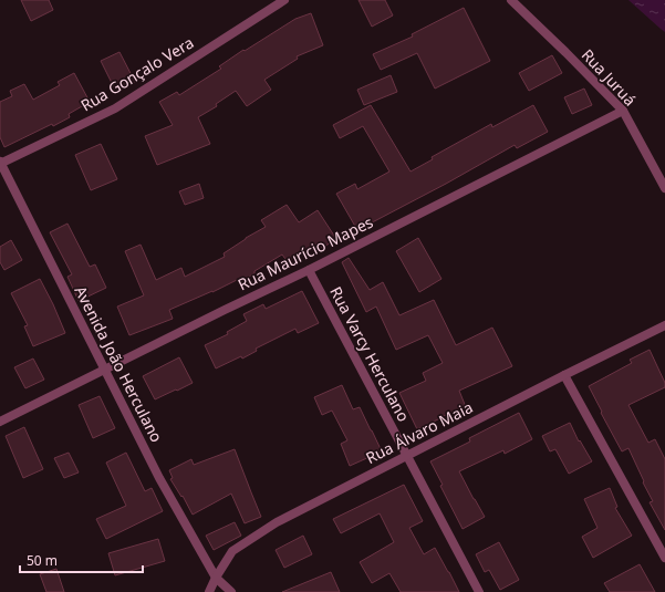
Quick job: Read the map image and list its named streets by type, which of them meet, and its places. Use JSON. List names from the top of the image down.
{
  "streets": {
    "street": [
      "Rua Gonçalo Vera",
      "Rua Juruá",
      "Rua Maurício Mapes",
      "Rua Varcy Herculano",
      "Avenida João Herculano",
      "Rua Álvaro Maia"
    ]
  },
  "crossings": [
    ["Rua Gonçalo Vera", "Avenida João Herculano"],
    ["Rua Juruá", "Rua Maurício Mapes"],
    ["Rua Maurício Mapes", "Rua Varcy Herculano"],
    ["Rua Maurício Mapes", "Avenida João Herculano"],
    ["Rua Varcy Herculano", "Rua Álvaro Maia"],
    ["Avenida João Herculano", "Rua Álvaro Maia"]
  ],
  "scale_bar": "50 m"
}
